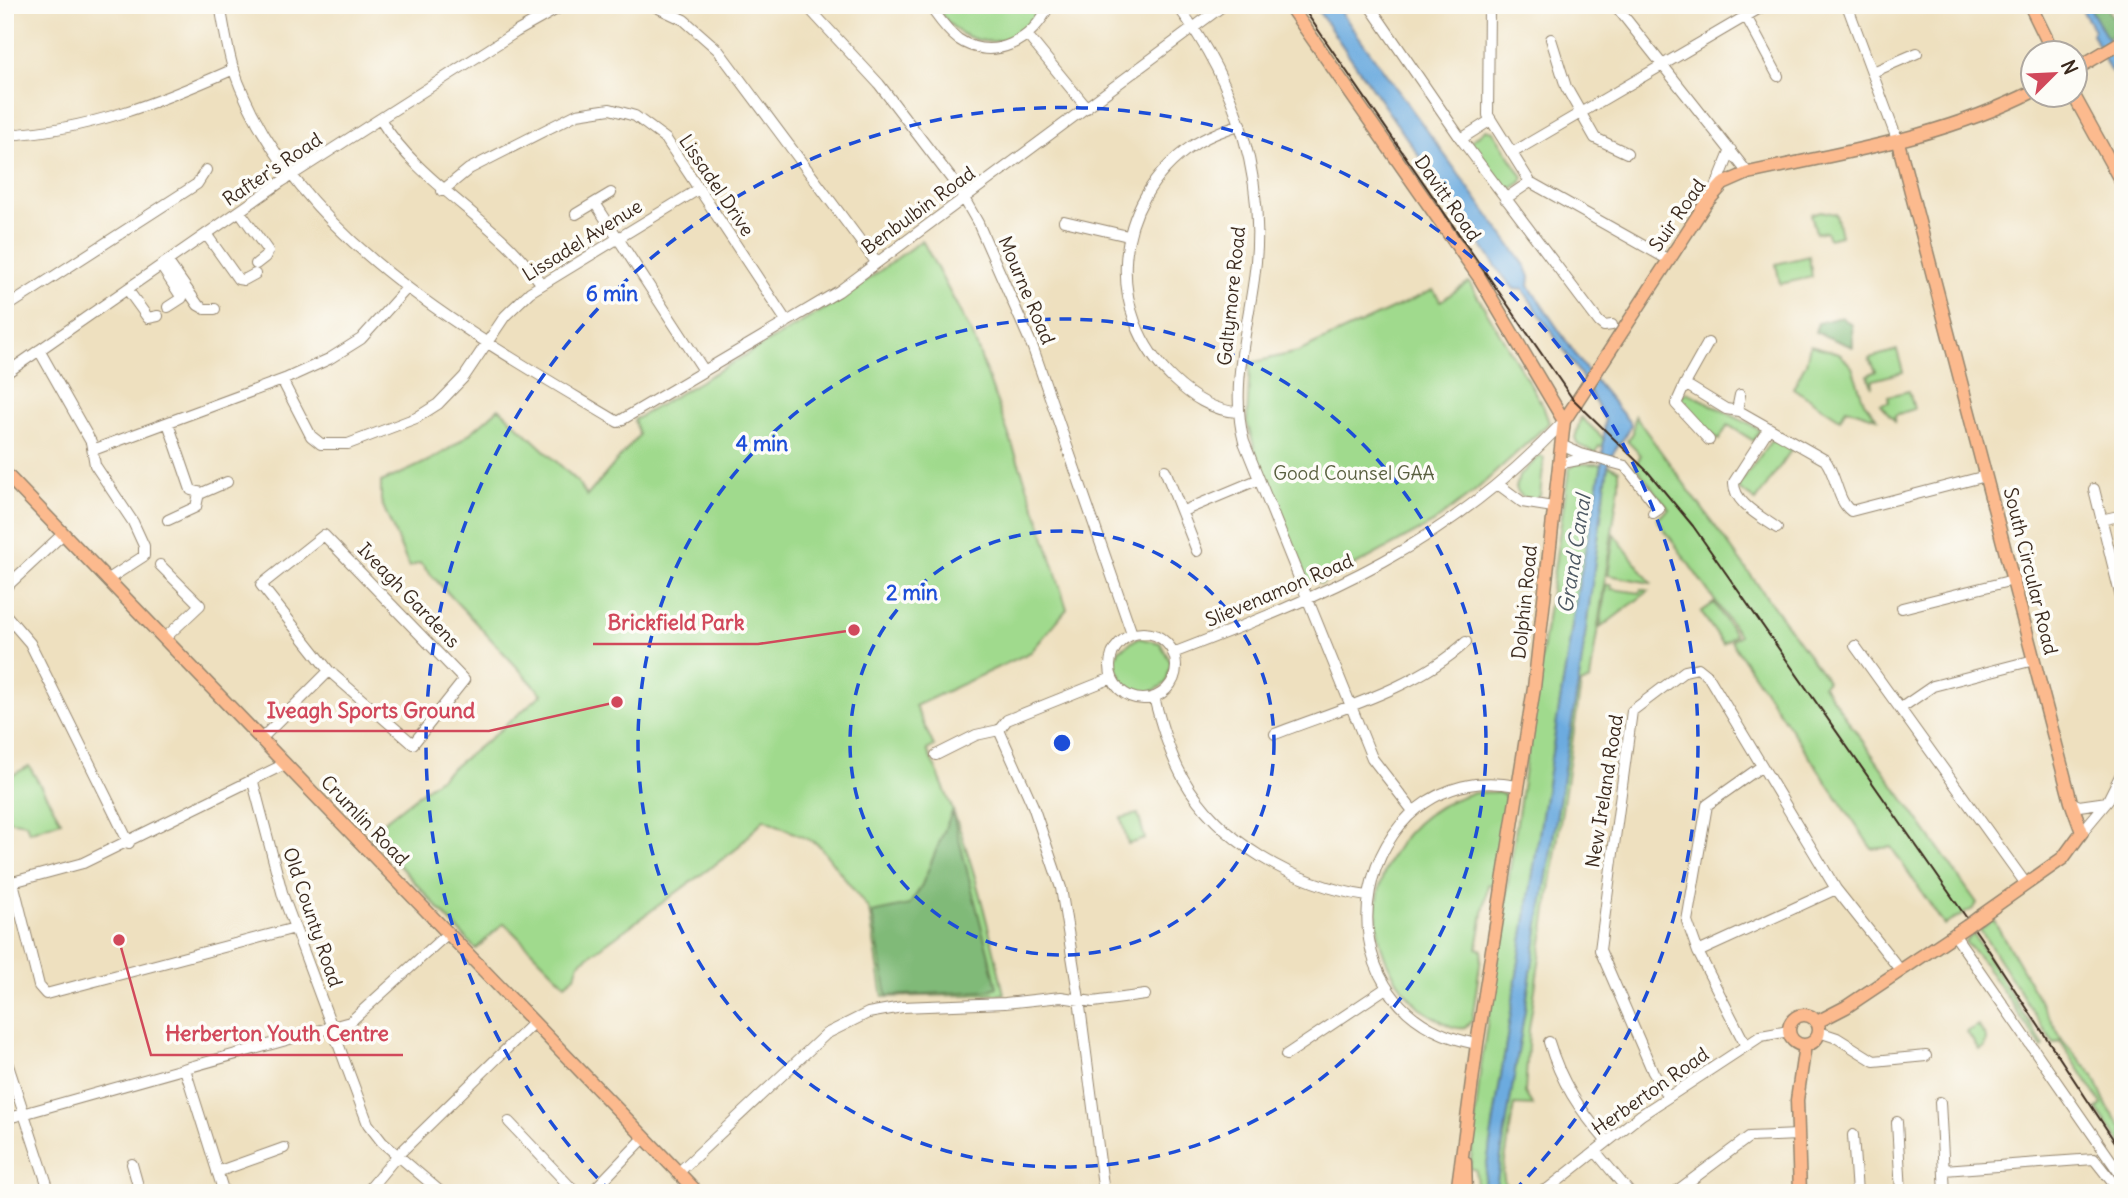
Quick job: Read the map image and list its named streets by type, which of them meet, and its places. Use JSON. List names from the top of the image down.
{
  "streets": {
    "main road": [
      "Davitt Road",
      "Suir Road",
      "South Circular Road",
      "Dolphin Road",
      "Crumlin Road"
    ],
    "street": [
      "Rafter's Road",
      "Lissadel Drive",
      "Benbulbin Road",
      "Lissadel Avenue",
      "Mourne Road",
      "Galtymore Road",
      "Slievenamon Road",
      "Iveagh Gardens",
      "New Ireland Road",
      "Old County Road",
      "Herberton Road"
    ]
  },
  "crossings": [
    ["Lissadel Drive", "Benbulbin Road"],
    ["Lissadel Drive", "Lissadel Avenue"],
    ["Davitt Road", "Suir Road"],
    ["Davitt Road", "Slievenamon Road"],
    ["Davitt Road", "Dolphin Road"],
    ["Benbulbin Road", "Lissadel Avenue"],
    ["Benbulbin Road", "Mourne Road"],
    ["Benbulbin Road", "Galtymore Road"],
    ["Suir Road", "South Circular Road"],
    ["Suir Road", "Slievenamon Road"],
    ["Suir Road", "Dolphin Road"],
    ["Mourne Road", "Slievenamon Road"],
    ["Galtymore Road", "Slievenamon Road"],
    ["Slievenamon Road", "Dolphin Road"],
    ["New Ireland Road", "Herberton Road"]
  ],
  "water": ["Grand Canal"],
  "parks": ["Good Counsel GAA"],
  "places": ["Brickfield Park", "Iveagh Sports Ground", "Herberton Youth Centre"],
  "north": "top right",
  "rings": ["6 min", "4 min", "2 min"]
}
